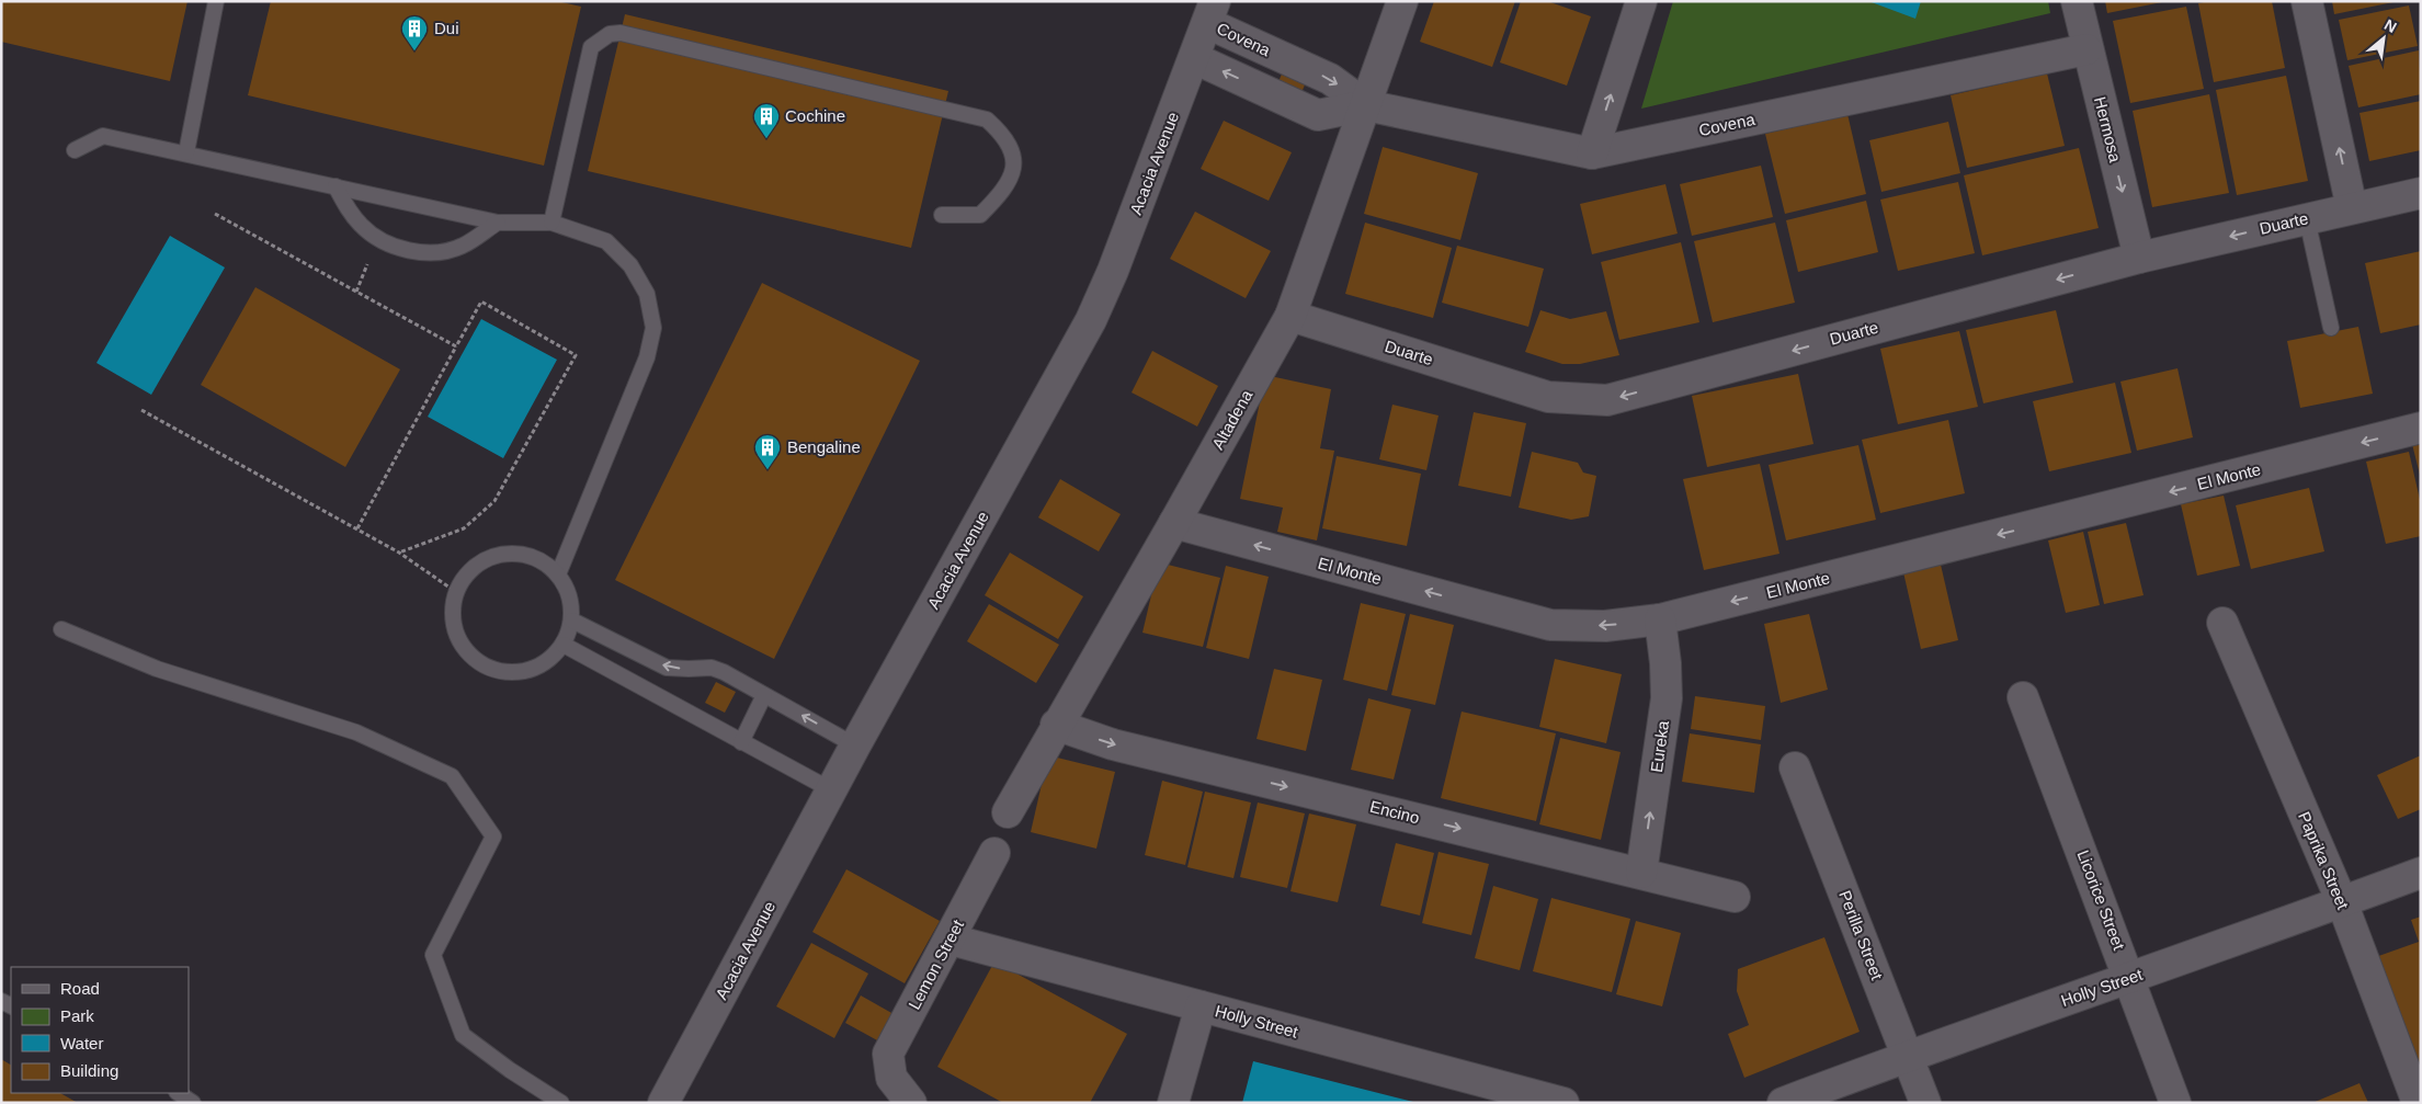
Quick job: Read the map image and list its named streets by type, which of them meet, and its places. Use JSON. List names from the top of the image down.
{
  "streets": {
    "street": [
      "Covena",
      "Hermosa",
      "Acacia Avenue",
      "Duarte",
      "Altadena",
      "El Monte",
      "Eureka",
      "Encino",
      "Paprika Street",
      "Licorice Street",
      "Perilla Street",
      "Lemon Street",
      "Holly Street"
    ]
  },
  "crossings": [
    ["Covena", "Hermosa"],
    ["Covena", "Acacia Avenue"],
    ["Covena", "Altadena"],
    ["Hermosa", "Duarte"],
    ["Duarte", "Altadena"],
    ["Altadena", "El Monte"],
    ["Altadena", "Encino"],
    ["El Monte", "Eureka"],
    ["Eureka", "Encino"],
    ["Paprika Street", "Holly Street"],
    ["Licorice Street", "Holly Street"],
    ["Perilla Street", "Holly Street"],
    ["Lemon Street", "Holly Street"]
  ],
  "one_way": [
    "Duarte",
    "El Monte",
    "Eureka",
    "Encino"
  ],
  "places": {
    "building": ["Dui", "Cochine", "Bengaline"]
  },
  "legend": [
    "Road",
    "Park",
    "Water",
    "Building"
  ],
  "north": "top right"
}
